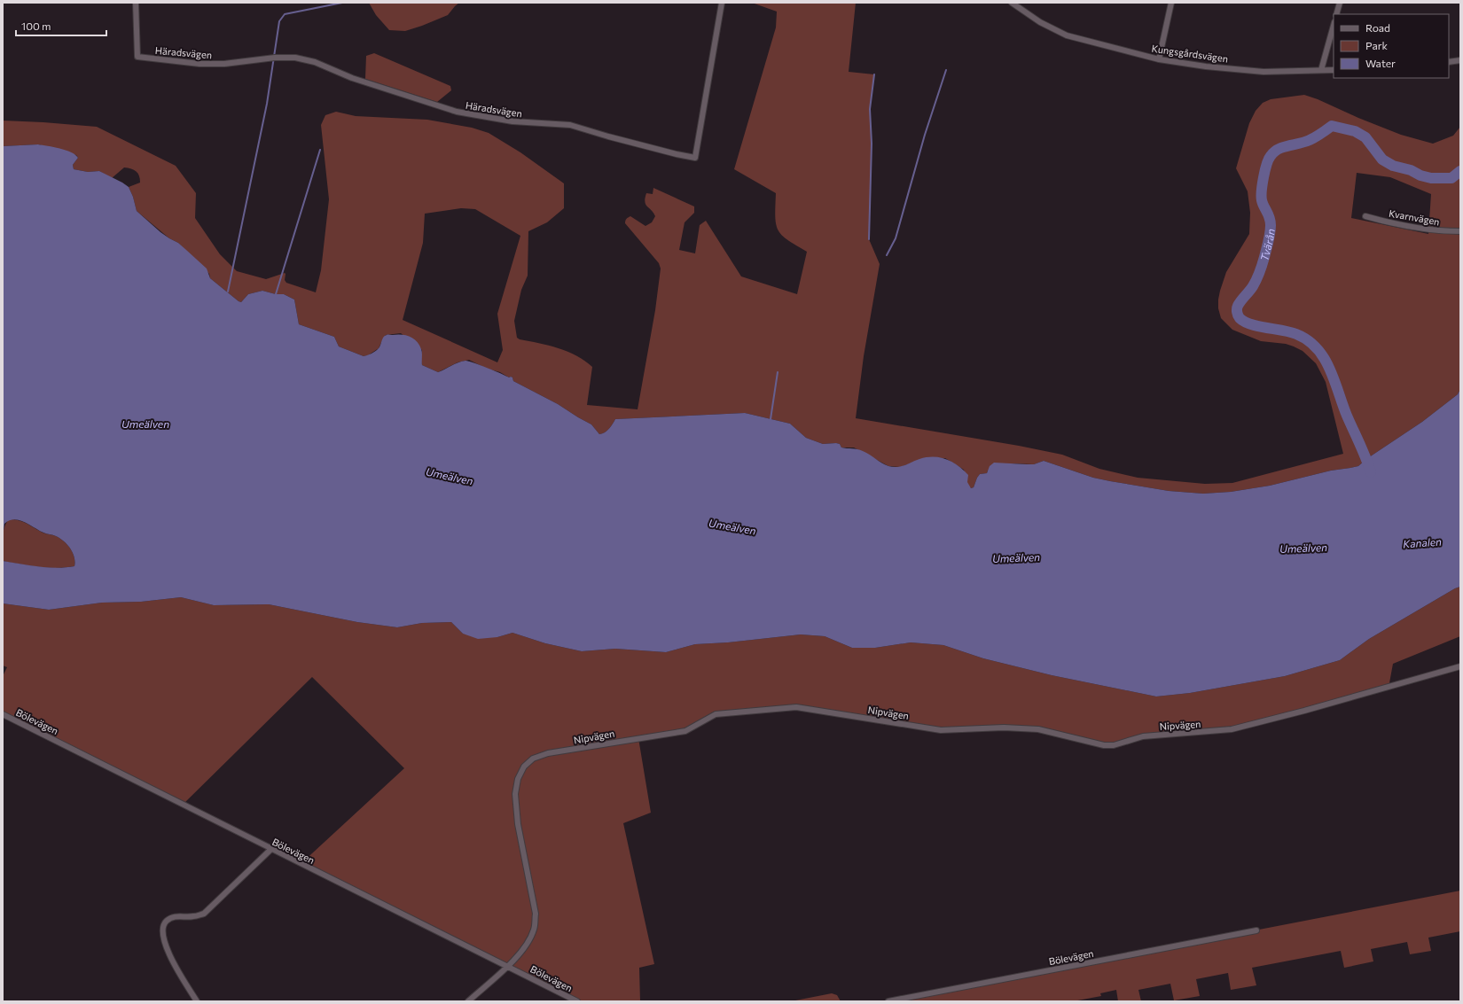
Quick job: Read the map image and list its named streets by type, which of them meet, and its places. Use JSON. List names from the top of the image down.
{
  "streets": {
    "street": [
      "Häradsvägen",
      "Kungsgårdsvägen",
      "Kvarnvägen",
      "Nipvägen",
      "Bölevägen"
    ]
  },
  "crossings": [
    ["Nipvägen", "Bölevägen"]
  ],
  "water": ["Tvärån", "Umeälven", "Kanalen"],
  "legend": ["Road", "Park", "Water"],
  "scale_bar": "100 m"
}
